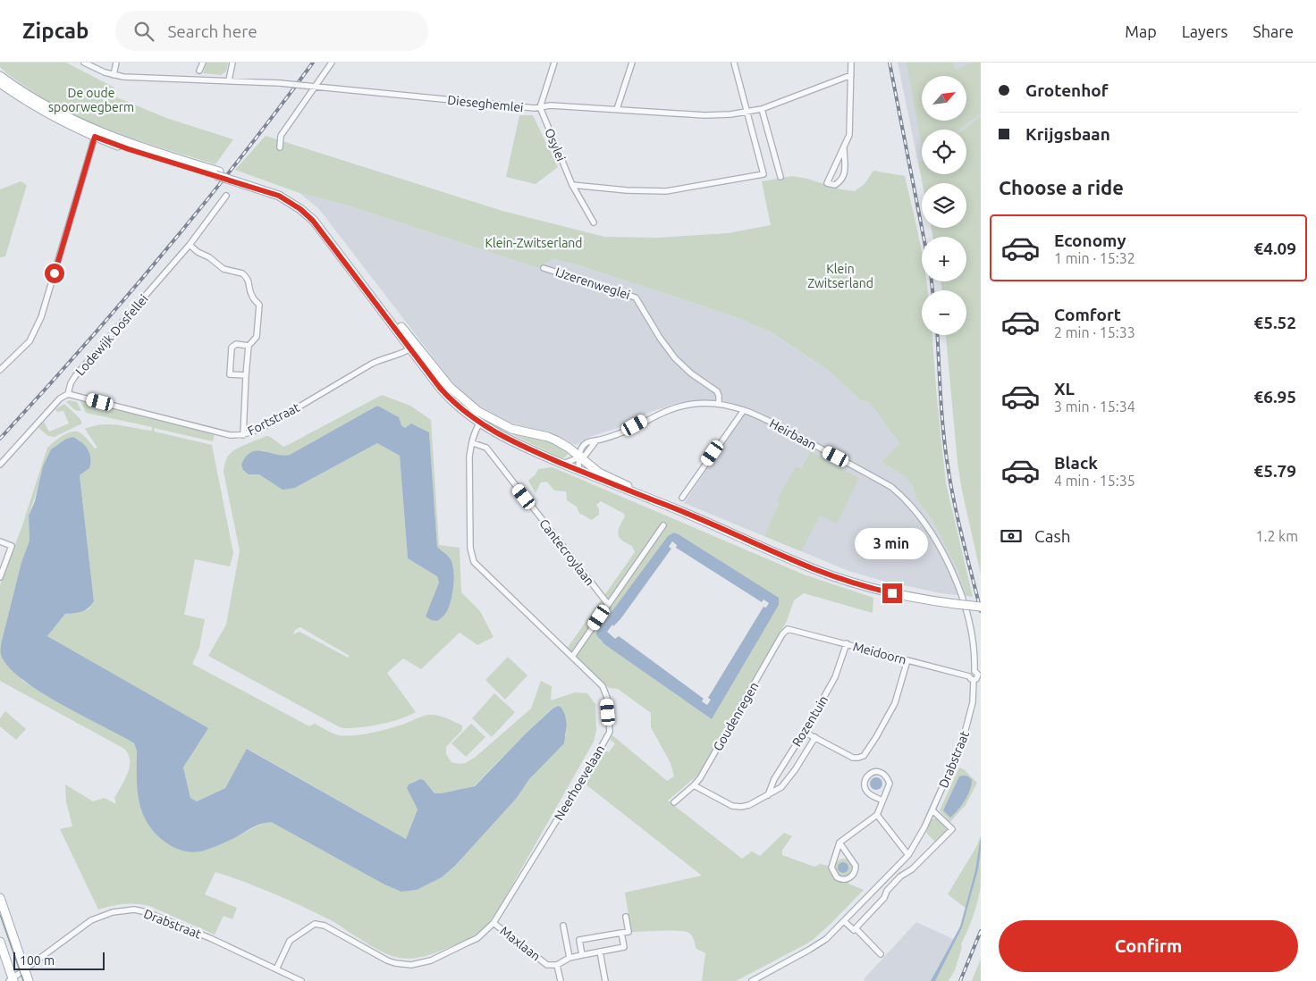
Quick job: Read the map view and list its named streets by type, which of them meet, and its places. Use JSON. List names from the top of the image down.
{
  "streets": {
    "street": [
      "Dieseghemlei",
      "Osylei",
      "IJzerenweglei",
      "Lodewijk Dosfellei",
      "Fortstraat",
      "Heirbaan",
      "Cantecroylaan",
      "Meidoorn",
      "Goudenregen",
      "Rozentuin",
      "Drabstraat",
      "Neerhoevelaan",
      "Maxlaan"
    ]
  },
  "crossings": [
    ["Dieseghemlei", "Osylei"],
    ["IJzerenweglei", "Heirbaan"],
    ["Lodewijk Dosfellei", "Fortstraat"],
    ["Heirbaan", "Meidoorn"],
    ["Heirbaan", "Drabstraat"],
    ["Cantecroylaan", "Neerhoevelaan"],
    ["Meidoorn", "Goudenregen"],
    ["Meidoorn", "Rozentuin"],
    ["Meidoorn", "Drabstraat"],
    ["Goudenregen", "Rozentuin"],
    ["Drabstraat", "Neerhoevelaan"],
    ["Neerhoevelaan", "Maxlaan"]
  ],
  "parks": ["De oude spoorwegberm", "Klein-Zwitserland", "Klein Zwitserland"],
  "scale_bar": "100 m",
  "north": "top right",
  "page": {
    "header": "Zipcab",
    "search": "Search here",
    "nav": ["Map", "Layers", "Share"],
    "banner": ["Grotenhof", "Krijgsbaan"],
    "map_buttons": ["+", "−"],
    "heading": "Choose a ride",
    "list": [
      {
        "name": "Economy",
        "note": "1 min · 15:32",
        "value": "€4.09"
      },
      {
        "name": "Comfort",
        "note": "2 min · 15:33",
        "value": "€5.52"
      },
      {
        "name": "XL",
        "note": "3 min · 15:34",
        "value": "€6.95"
      },
      {
        "name": "Black",
        "note": "4 min · 15:35",
        "value": "€5.79"
      }
    ],
    "pay": ["Cash", "1.2 km"],
    "bubble": "3 min",
    "buttons": "Confirm",
    "scale": "100 m"
  }
}
